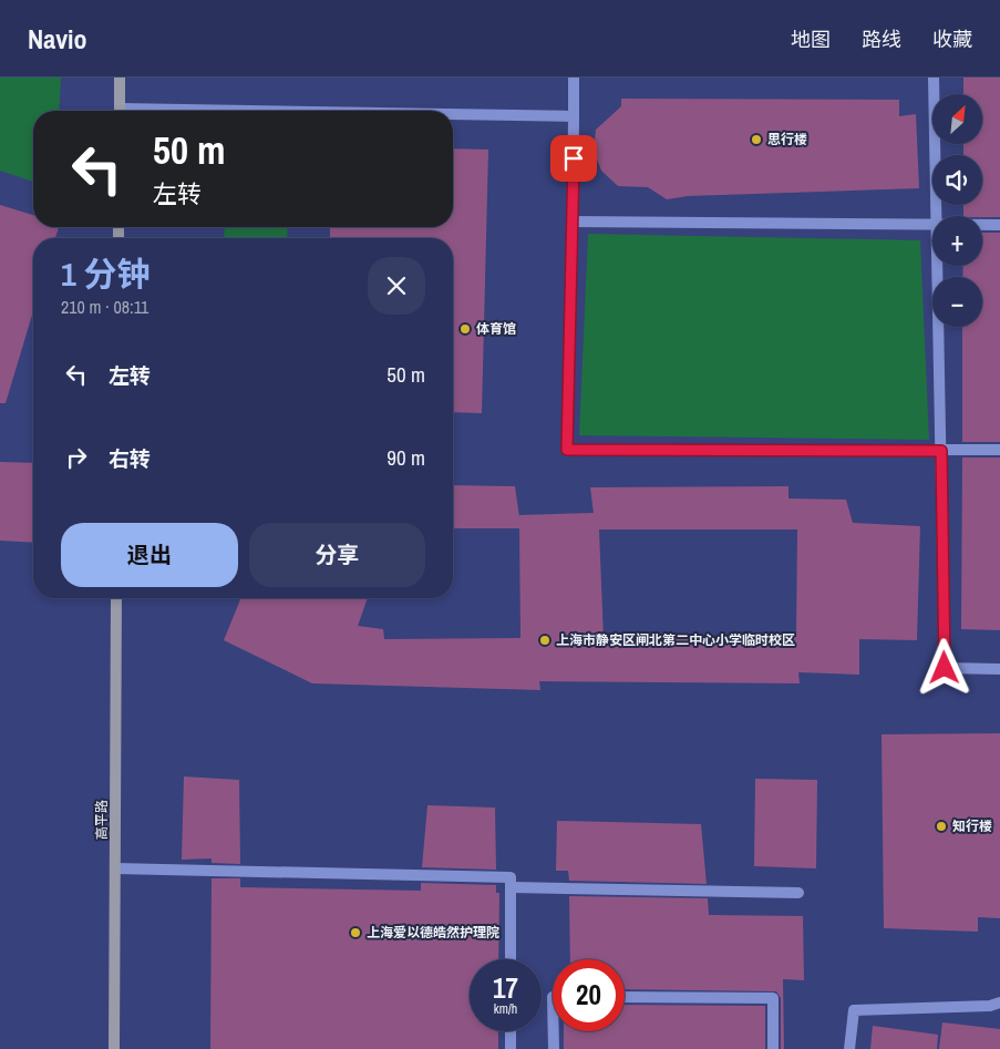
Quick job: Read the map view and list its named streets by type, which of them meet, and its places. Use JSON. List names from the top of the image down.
{
  "streets": {
    "street": ["高平路"]
  },
  "places": [
    "思行楼",
    "体育馆",
    "上海市静安区闸北第二中心小学临时校区",
    "知行楼",
    "上海爱以德皓然护理院"
  ],
  "north": "top right",
  "page": {
    "header": "Navio",
    "nav": ["地图", "路线", "收藏"],
    "map_buttons": ["+", "−"],
    "turn": ["50 m", "左转"],
    "heading": ["1 分钟", "210 m · 08:11"],
    "list": [
      {
        "name": "左转",
        "value": "50 m"
      },
      {
        "name": "右转",
        "value": "90 m"
      }
    ],
    "buttons": ["退出", "分享"],
    "speed": "17 km/h",
    "limit": "20"
  }
}
